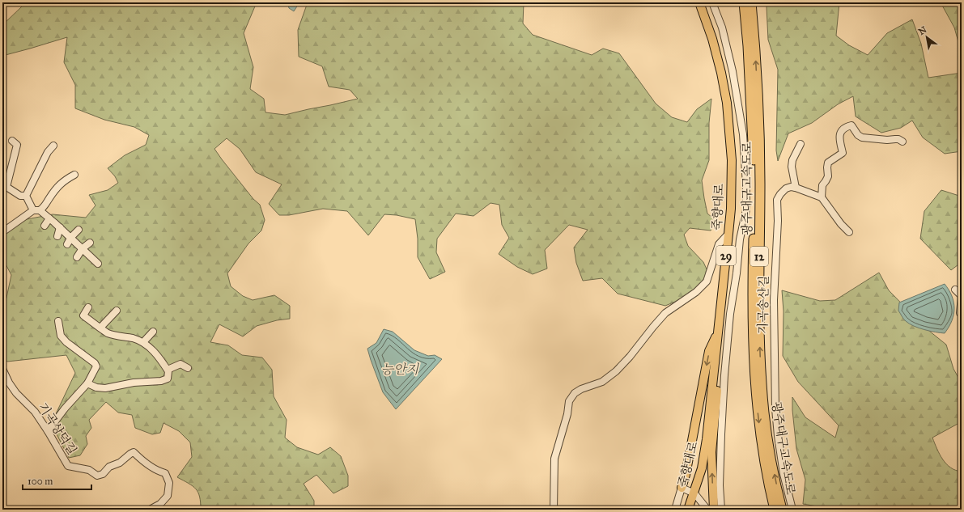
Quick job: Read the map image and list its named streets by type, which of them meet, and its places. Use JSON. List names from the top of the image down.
{
  "streets": {
    "highway": ["광주대구고속도로", "12"],
    "main road": ["죽향대로", "29"],
    "street": ["기곡송산길", "기곡상덕길"]
  },
  "water": ["능안지"],
  "scale_bar": "100 m",
  "north": "top left"
}
